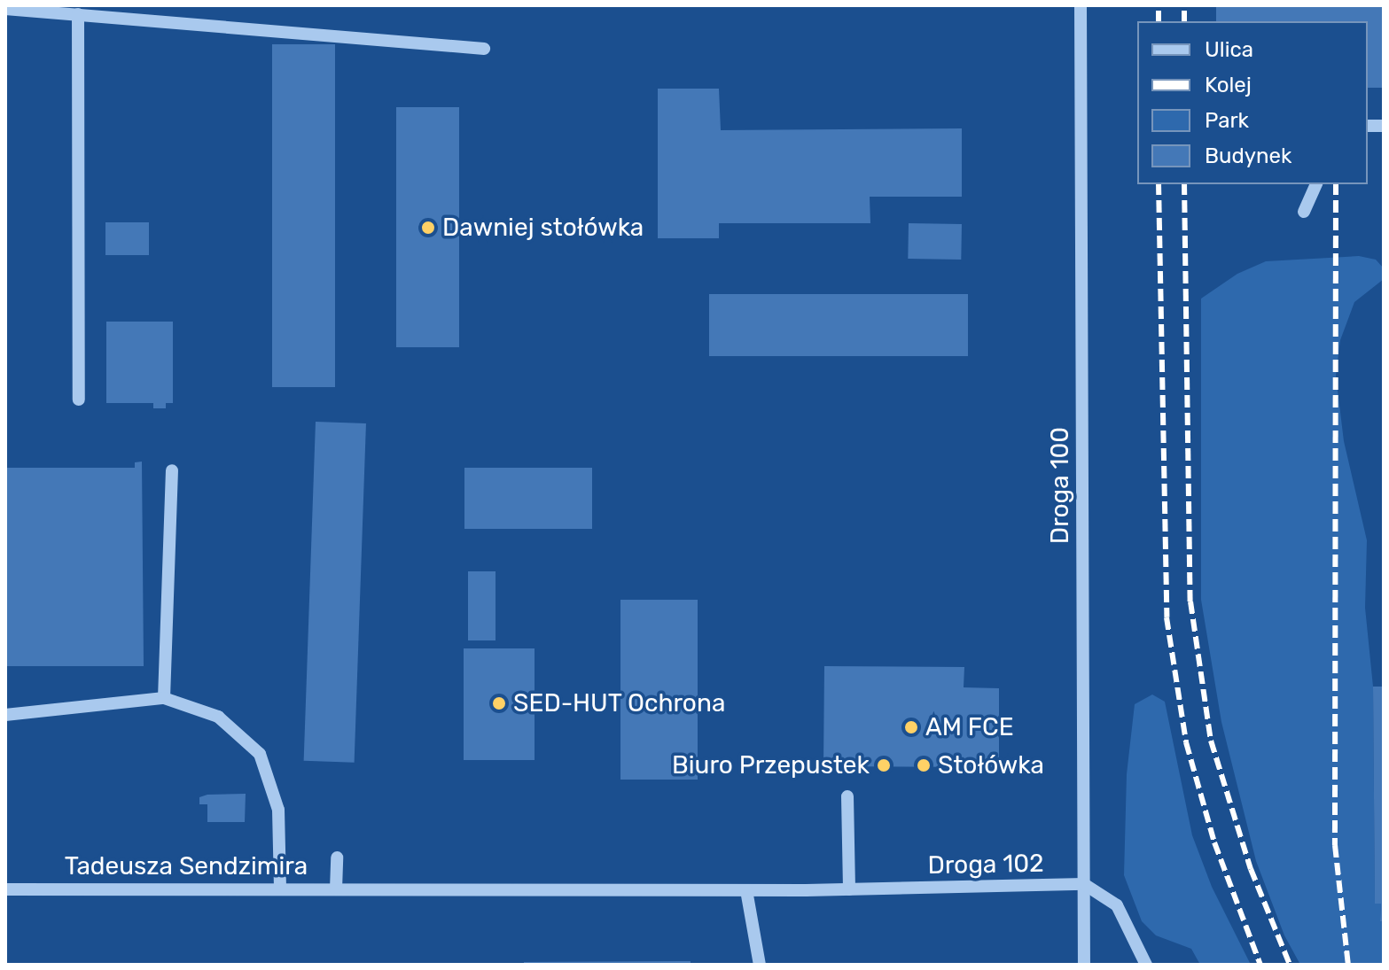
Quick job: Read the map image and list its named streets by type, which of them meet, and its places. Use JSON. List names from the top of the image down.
{
  "streets": {
    "street": ["Droga 100", "Droga 102", "Tadeusza Sendzimira"]
  },
  "crossings": [
    ["Droga 100", "Droga 102"],
    ["Droga 102", "Tadeusza Sendzimira"]
  ],
  "places": [
    "Dawniej stołówka",
    "SED-HUT Ochrona",
    "AM FCE",
    "Biuro Przepustek",
    "Stołówka"
  ],
  "legend": [
    "Ulica",
    "Kolej",
    "Park",
    "Budynek"
  ]
}
